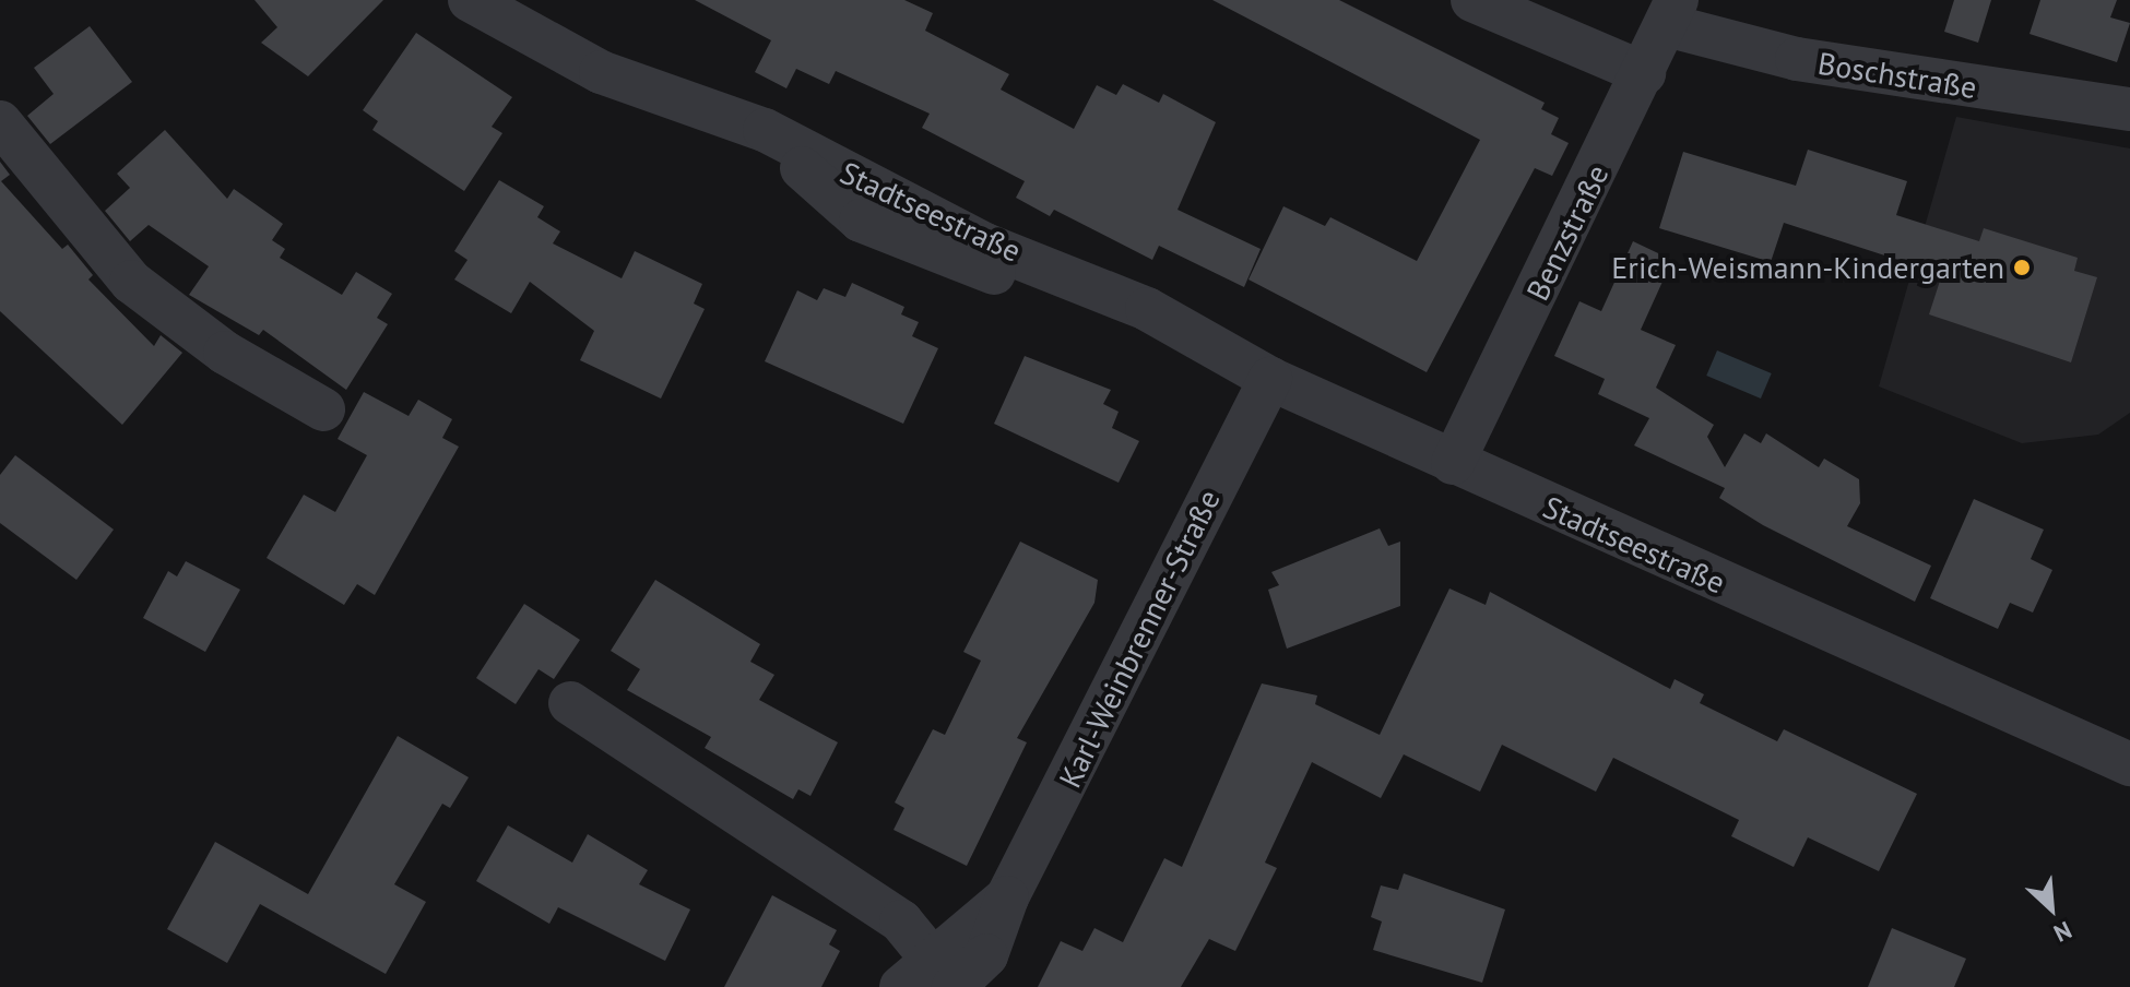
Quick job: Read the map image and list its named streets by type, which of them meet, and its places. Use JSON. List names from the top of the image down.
{
  "streets": {
    "street": [
      "Boschstraße",
      "Stadtseestraße",
      "Benzstraße",
      "Karl-Weinbrenner-Straße"
    ]
  },
  "crossings": [
    ["Boschstraße", "Benzstraße"],
    ["Stadtseestraße", "Benzstraße"],
    ["Stadtseestraße", "Karl-Weinbrenner-Straße"]
  ],
  "places": ["Erich-Weismann-Kindergarten"],
  "north": "bottom right"
}
